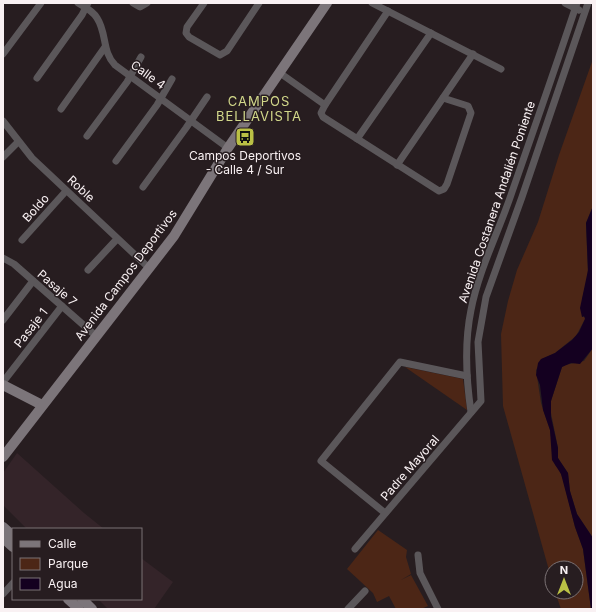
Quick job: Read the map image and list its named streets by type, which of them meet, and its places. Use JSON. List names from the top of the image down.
{
  "streets": {
    "street": [
      "Calle 4",
      "Roble",
      "Avenida Costanera Andalién Poniente",
      "Boldo",
      "Avenida Campos Deportivos",
      "Pasaje 7",
      "Pasaje 1",
      "Padre Mayoral"
    ]
  },
  "crossings": [
    ["Calle 4", "Avenida Campos Deportivos"],
    ["Roble", "Boldo"],
    ["Roble", "Avenida Campos Deportivos"],
    ["Avenida Costanera Andalién Poniente", "Padre Mayoral"],
    ["Avenida Campos Deportivos", "Pasaje 7"],
    ["Pasaje 7", "Pasaje 1"]
  ],
  "districts": ["CAMPOS BELLAVISTA"],
  "places": {
    "bus stop": ["Campos Deportivos - Calle 4 / Sur"]
  },
  "legend": ["Calle", "Parque", "Agua"],
  "north": "top"
}
